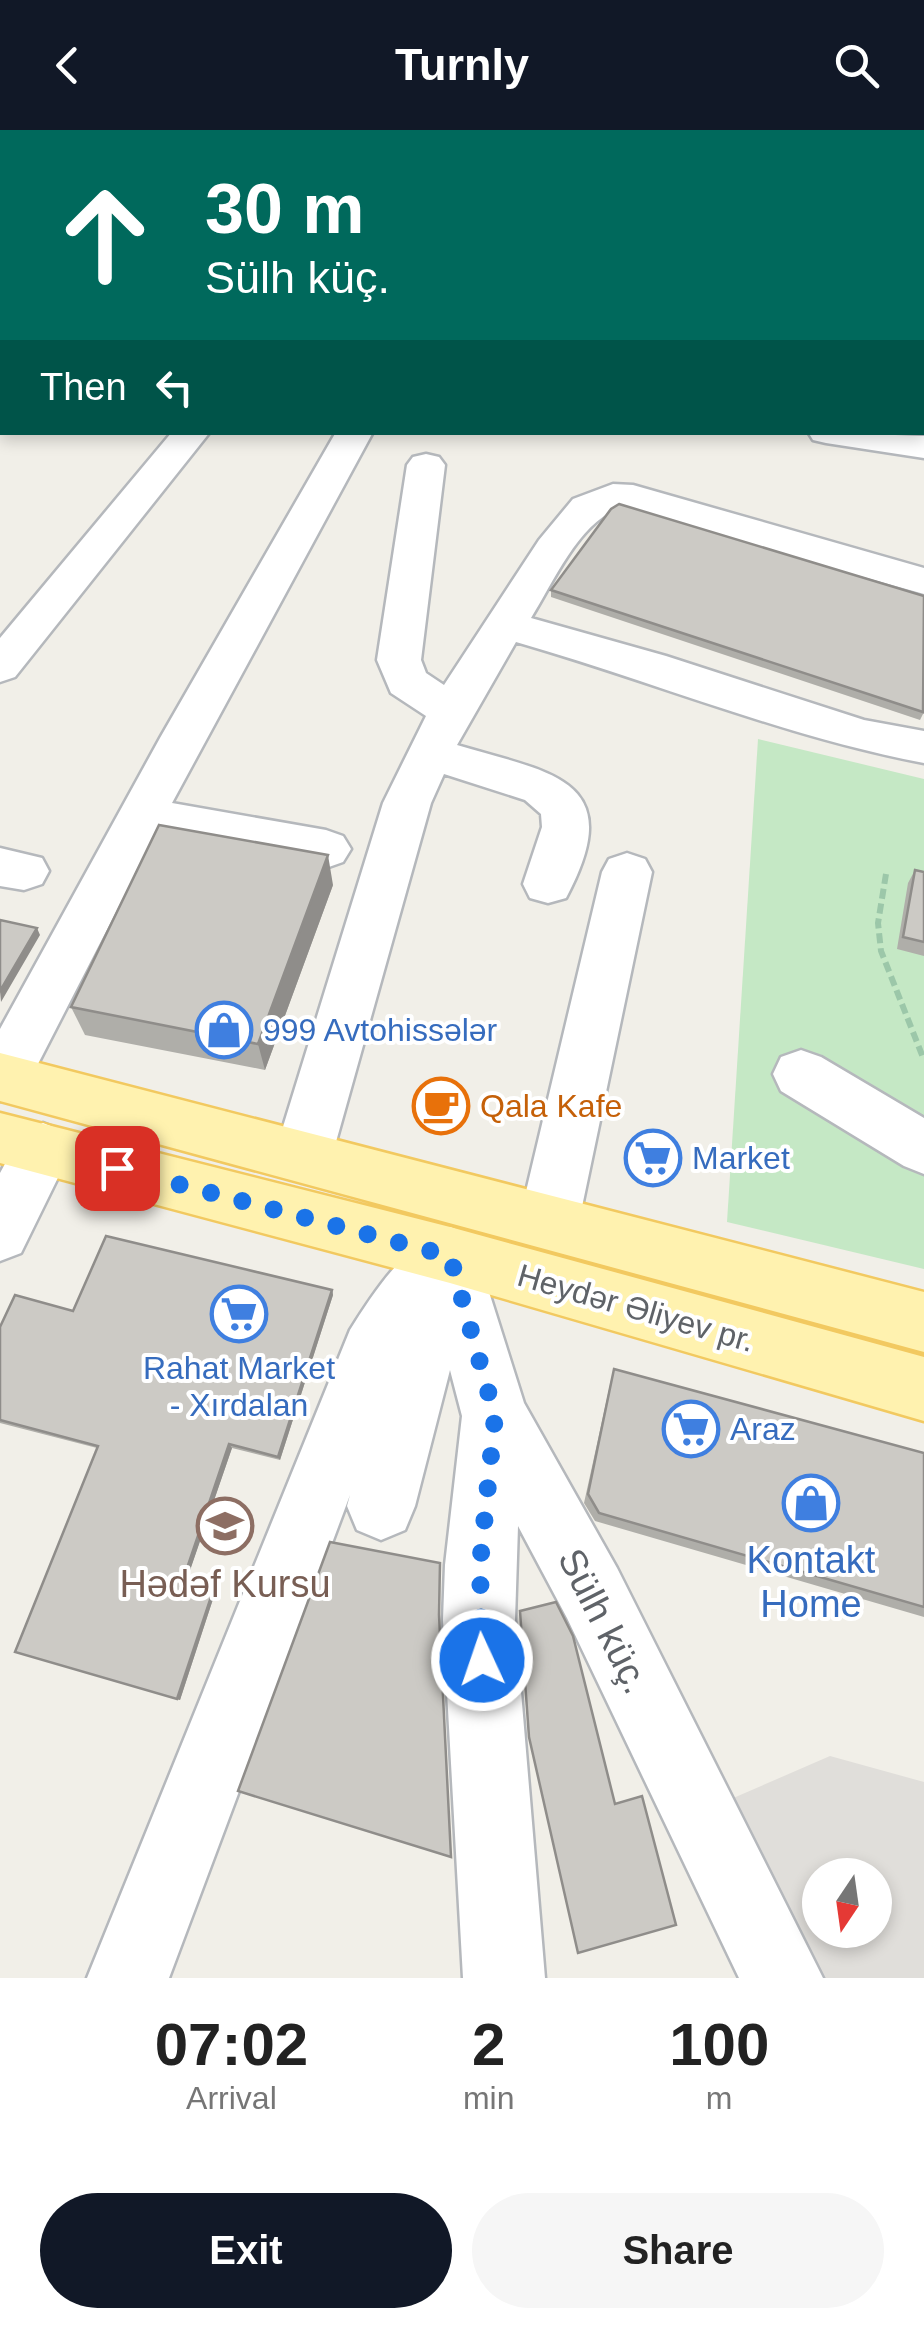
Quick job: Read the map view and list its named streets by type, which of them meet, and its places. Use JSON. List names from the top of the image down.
{
  "streets": {
    "main road": ["Heydər Əliyev pr."],
    "street": ["Sülh küç."]
  },
  "crossings": [
    ["Heydər Əliyev pr.", "Sülh küç."]
  ],
  "places": {
    "shop": ["999 Avtohissələr", "Kontakt Home"],
    "cafe": ["Qala Kafe"],
    "supermarket": ["Market", "Rahat Market - Xırdalan", "Araz"],
    "school or university": ["Hədəf Kursu"]
  },
  "north": "bottom",
  "page": {
    "header": "Turnly",
    "turn": ["30 m", "Sülh küç."],
    "then": "Then",
    "eta": [
      "07:02",
      "Arrival",
      "2",
      "min",
      "100",
      "m"
    ],
    "buttons": ["Exit", "Share"]
  }
}
